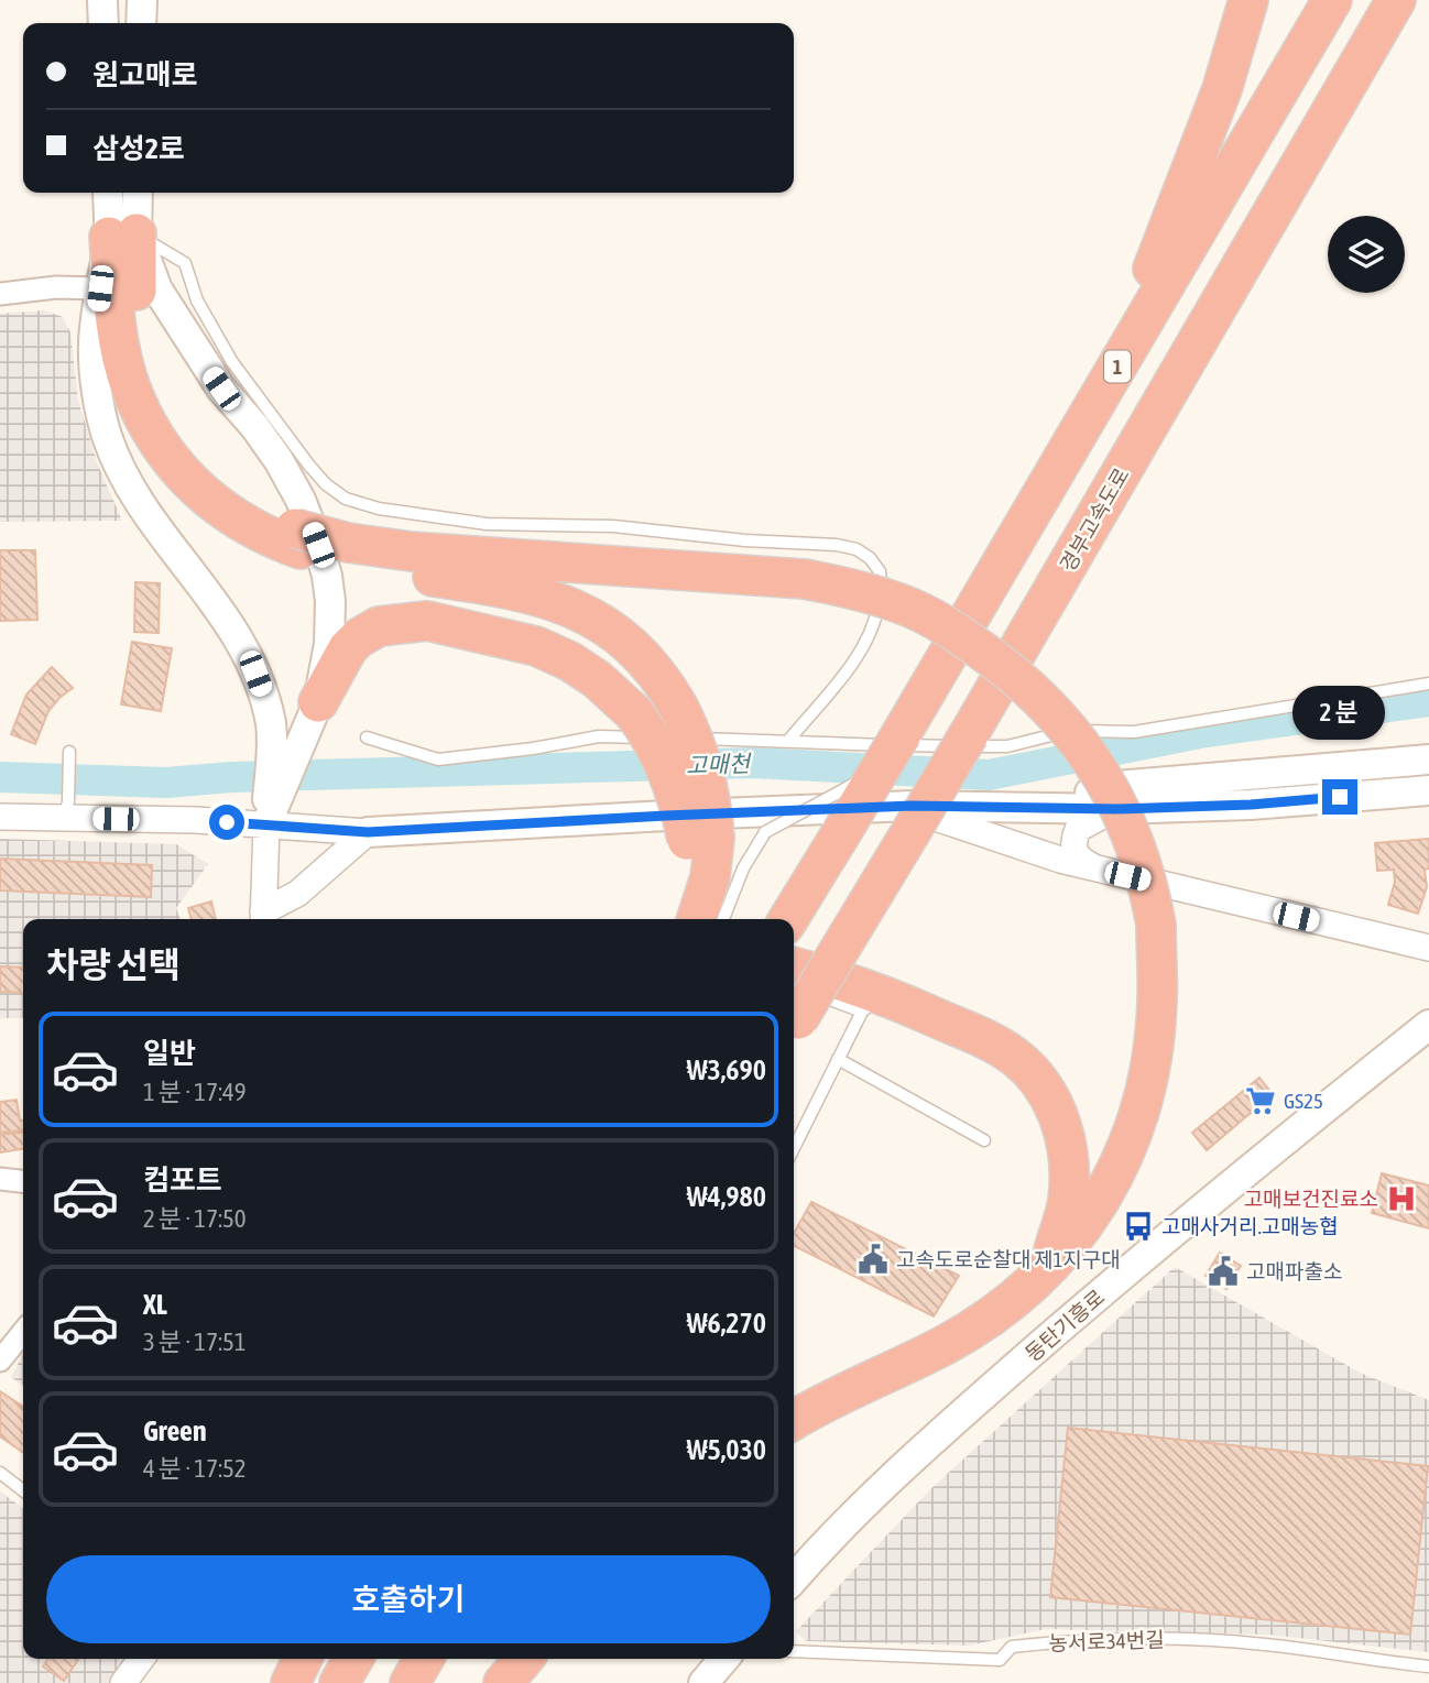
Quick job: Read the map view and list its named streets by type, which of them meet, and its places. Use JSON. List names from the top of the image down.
{
  "streets": {
    "highway": ["1", "경부고속도로"],
    "main road": ["동탄기흥로"],
    "lane": ["농서로34번길"]
  },
  "water": ["고매천"],
  "places": {
    "supermarket": ["GS25"],
    "hospital": ["고매보건진료소"],
    "bus stop": ["고매사거리.고매농협"],
    "public building": ["고속도로순찰대 제1지구대", "고매파출소"]
  },
  "page": {
    "banner": ["원고매로", "삼성2로"],
    "bubble": "2 분",
    "heading": "차량 선택",
    "list": [
      {
        "name": "일반",
        "note": "1 분 · 17:49",
        "value": "₩3,690"
      },
      {
        "name": "컴포트",
        "note": "2 분 · 17:50",
        "value": "₩4,980"
      },
      {
        "name": "XL",
        "note": "3 분 · 17:51",
        "value": "₩6,270"
      },
      {
        "name": "Green",
        "note": "4 분 · 17:52",
        "value": "₩5,030"
      }
    ],
    "buttons": "호출하기"
  }
}
